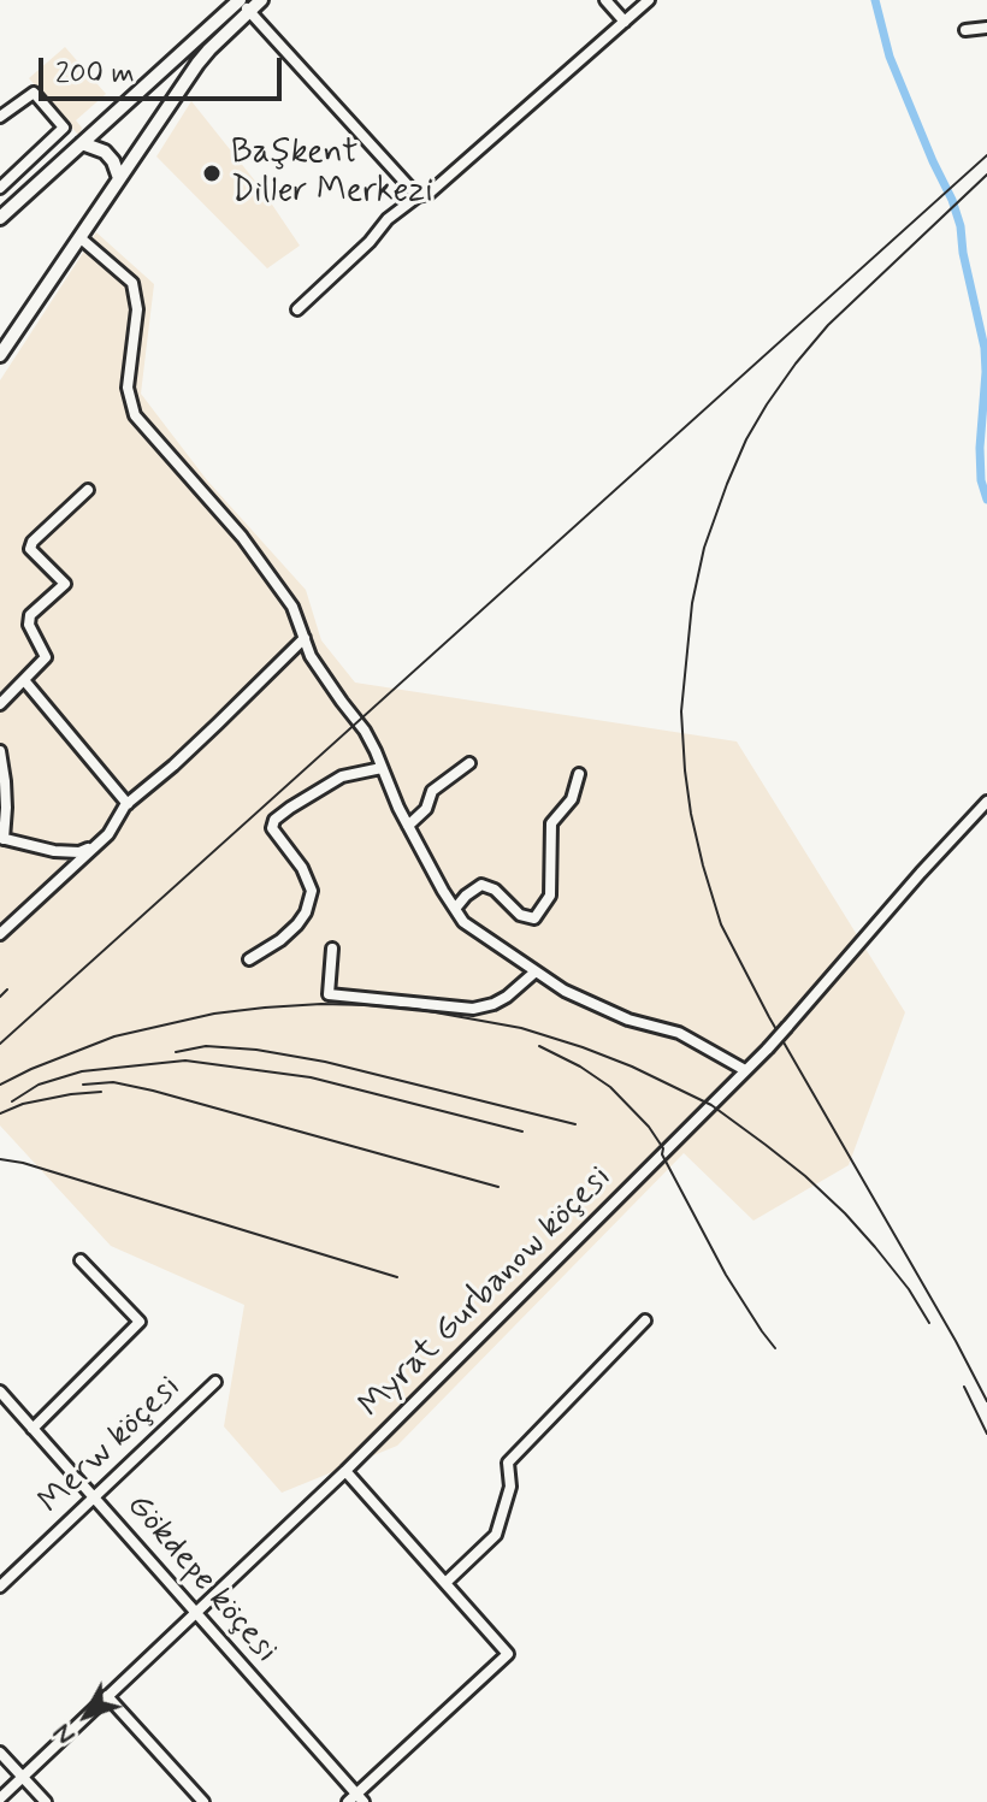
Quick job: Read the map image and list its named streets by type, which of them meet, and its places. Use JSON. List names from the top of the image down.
{
  "streets": {
    "street": ["Myrat Gurbanow köçesi", "Merw köçesi", "Gökdepe köçesi"]
  },
  "crossings": [
    ["Myrat Gurbanow köçesi", "Gökdepe köçesi"],
    ["Merw köçesi", "Gökdepe köçesi"]
  ],
  "places": ["Başkent Diller Merkezi"],
  "scale_bar": "200 m",
  "north": "bottom left"
}
